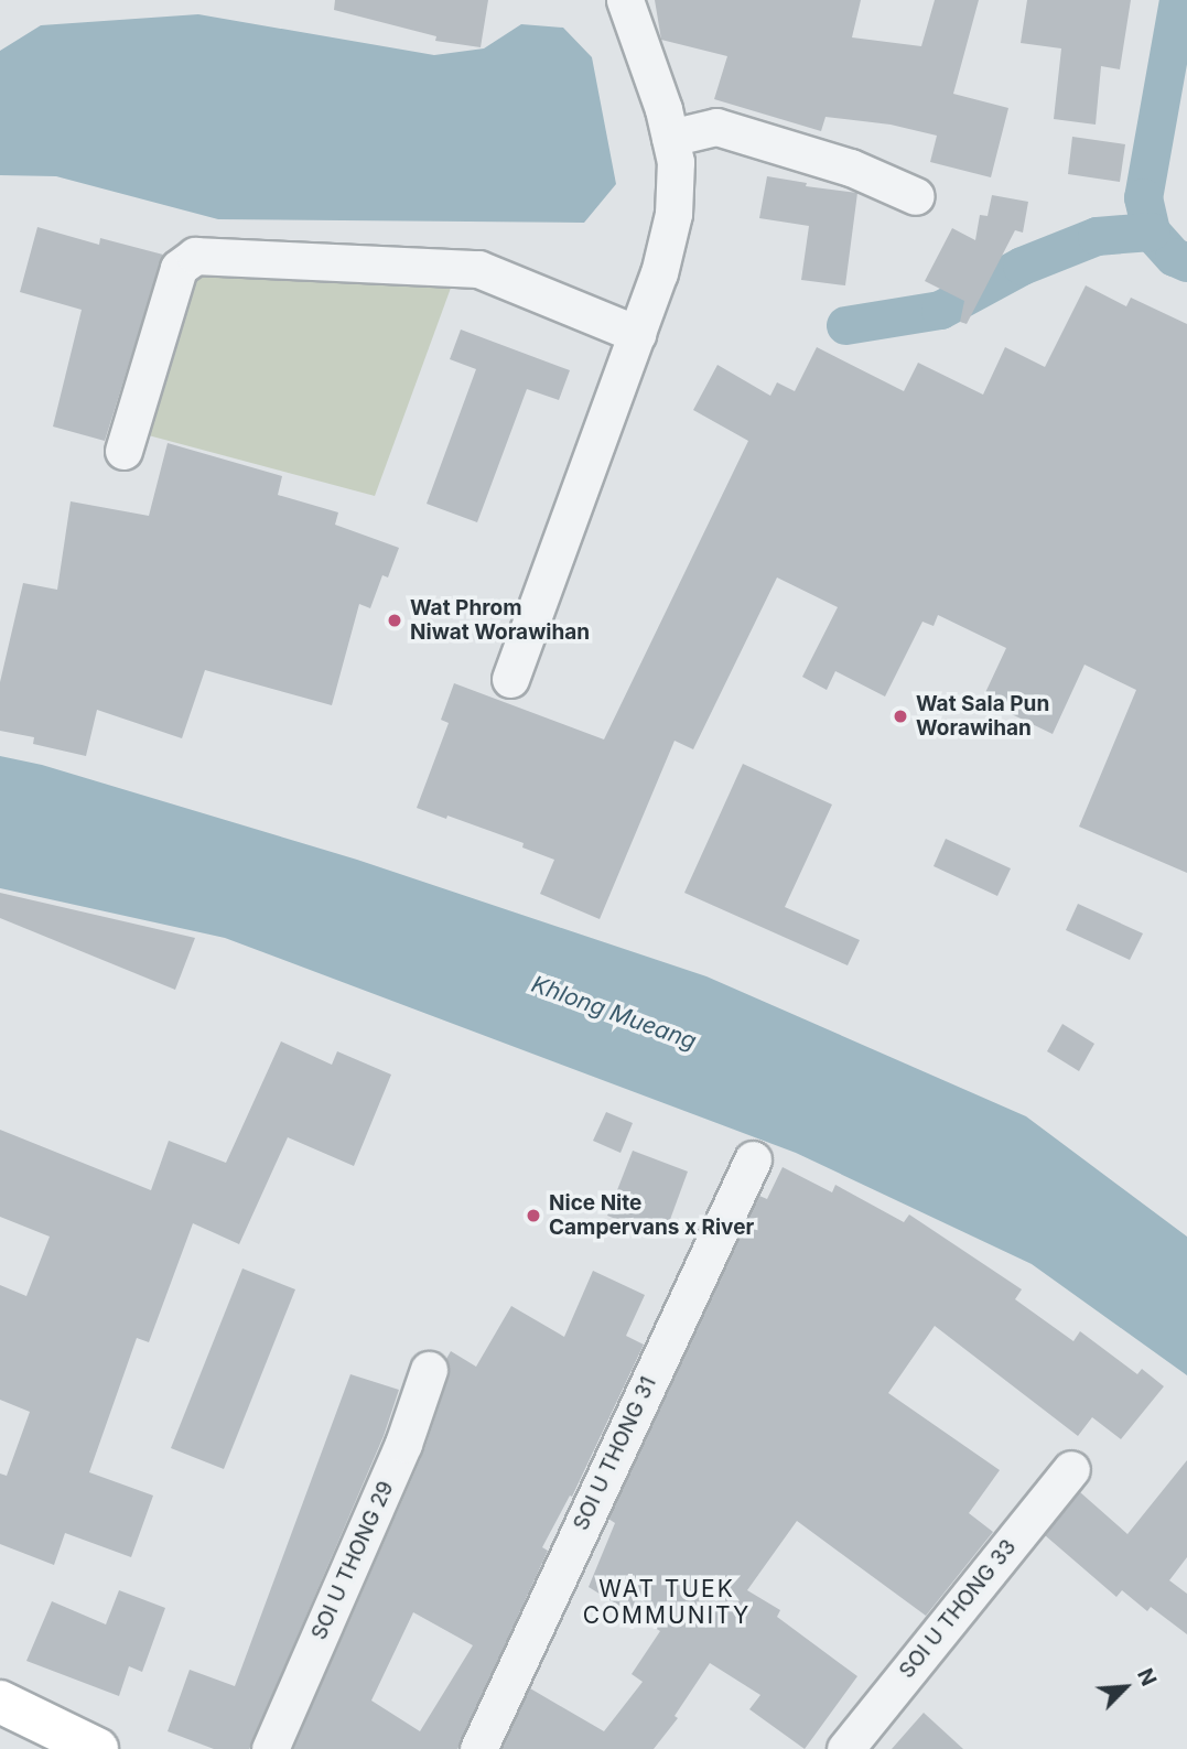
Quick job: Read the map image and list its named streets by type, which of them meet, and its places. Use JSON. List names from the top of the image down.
{
  "streets": {
    "street": ["SOI U THONG 31", "SOI U THONG 29", "SOI U THONG 33"]
  },
  "districts": ["WAT TUEK COMMUNITY"],
  "water": ["Khlong Mueang"],
  "places": ["Wat Phrom Niwat Worawihan", "Wat Sala Pun Worawihan", "Nice Nite Campervans x River"],
  "north": "top right"
}
